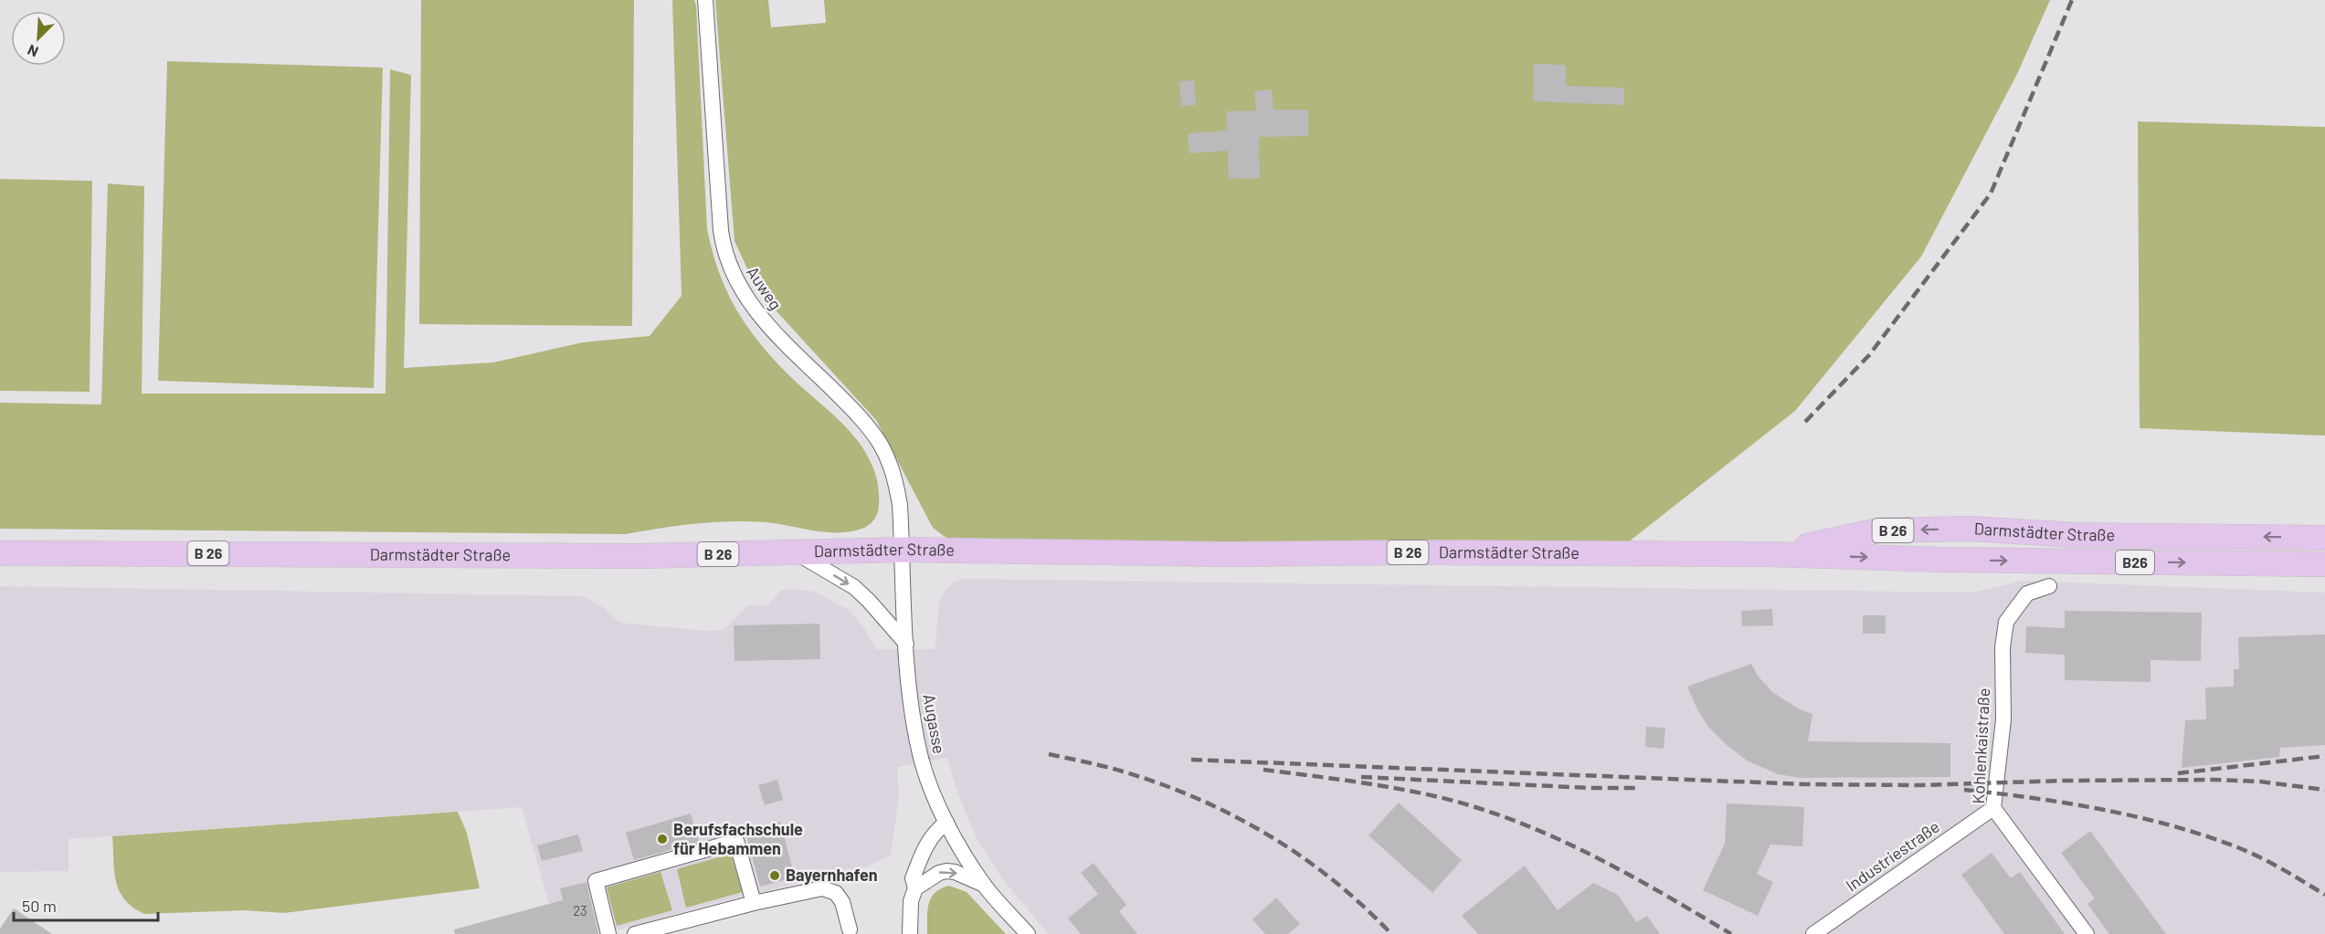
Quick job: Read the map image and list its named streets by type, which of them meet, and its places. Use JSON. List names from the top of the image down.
{
  "streets": {
    "main road": ["B 26", "Darmstädter Straße", "B26"],
    "street": [
      "Auweg",
      "Augasse",
      "Kohlenkaistraße",
      "Industriestraße"
    ]
  },
  "crossings": [
    ["Auweg", "Darmstädter Straße"],
    ["Auweg", "Augasse"],
    ["Darmstädter Straße", "Augasse"],
    ["Kohlenkaistraße", "Industriestraße"]
  ],
  "places": ["Berufsfachschule für Hebammen", "Bayernhafen"],
  "house_numbers": ["23"],
  "scale_bar": "50 m",
  "north": "bottom left"
}
